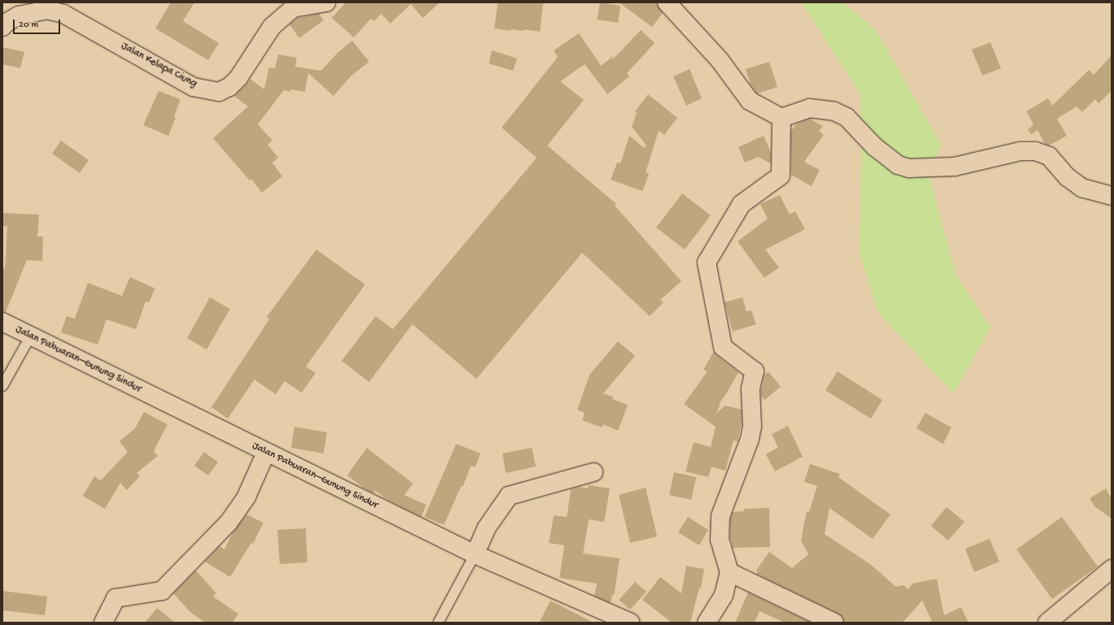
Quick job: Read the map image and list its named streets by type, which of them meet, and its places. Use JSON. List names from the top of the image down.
{
  "streets": {
    "street": ["Jalan Kelapa Ciung", "Jalan Pabuaran–Gunung Sindur"]
  },
  "scale_bar": "20 m"
}
